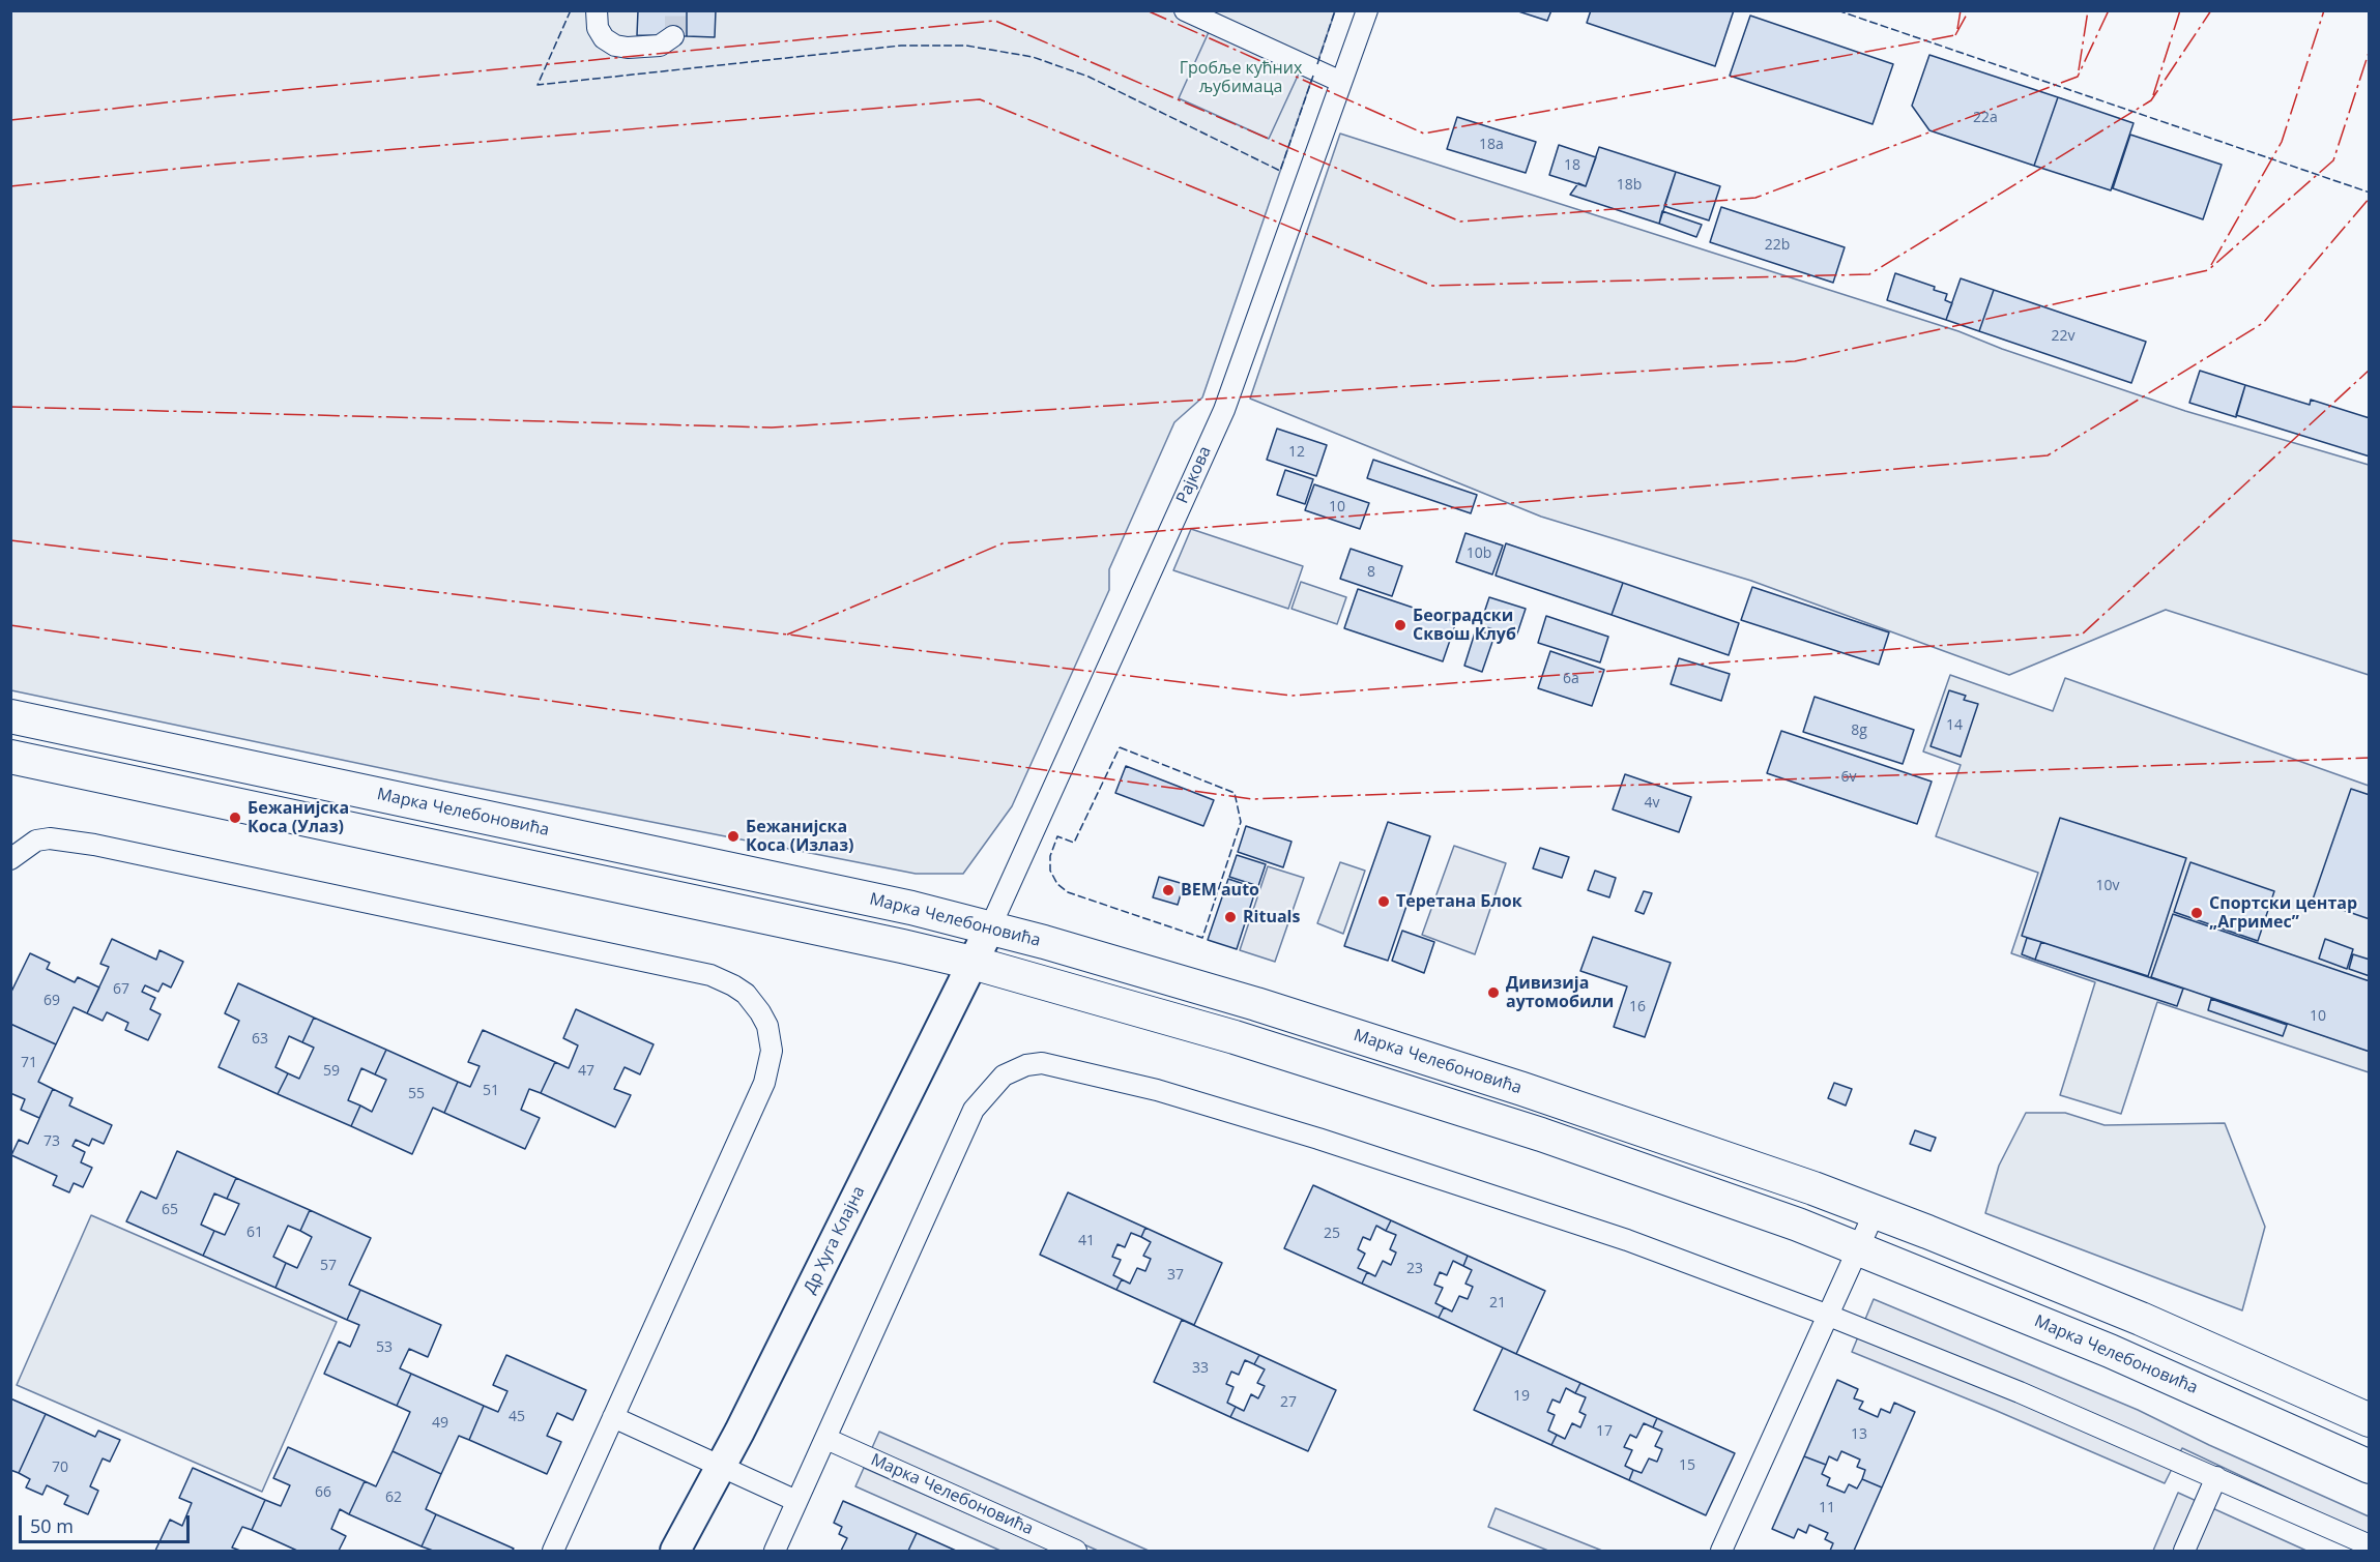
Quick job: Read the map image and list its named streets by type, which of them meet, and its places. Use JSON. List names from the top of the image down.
{
  "streets": {
    "main road": ["Марка Челебоновића", "Др Хуга Клајна"],
    "street": ["Рајкова"]
  },
  "crossings": [
    ["Рајкова", "Марка Челебоновића"],
    ["Рајкова", "Др Хуга Клајна"],
    ["Марка Челебоновића", "Др Хуга Клајна"]
  ],
  "parks": ["Гробље кућних љубимаца"],
  "places": [
    "Београдски Сквош Клуб",
    "Бежанијска Коса (Улаз)",
    "Бежанијска Коса (Излаз)",
    "BEM auto",
    "Теретана Блок",
    "Спортски центар „Агримес”",
    "Rituals",
    "Дивизија аутомобили"
  ],
  "house_numbers": [
    "22a",
    "18a",
    "18",
    "18b",
    "22b",
    "22v",
    "12",
    "10",
    "10b",
    "8",
    "6a",
    "14",
    "8g",
    "6v",
    "4v",
    "10v",
    "67",
    "69",
    "16",
    "10",
    "63",
    "71",
    "59",
    "47",
    "51",
    "55",
    "73",
    "65",
    "61",
    "25",
    "41",
    "57",
    "23",
    "37",
    "21",
    "53",
    "33",
    "19",
    "27",
    "45",
    "49",
    "17",
    "13",
    "15",
    "70",
    "66",
    "62",
    "11"
  ],
  "scale_bar": "50 m"
}
